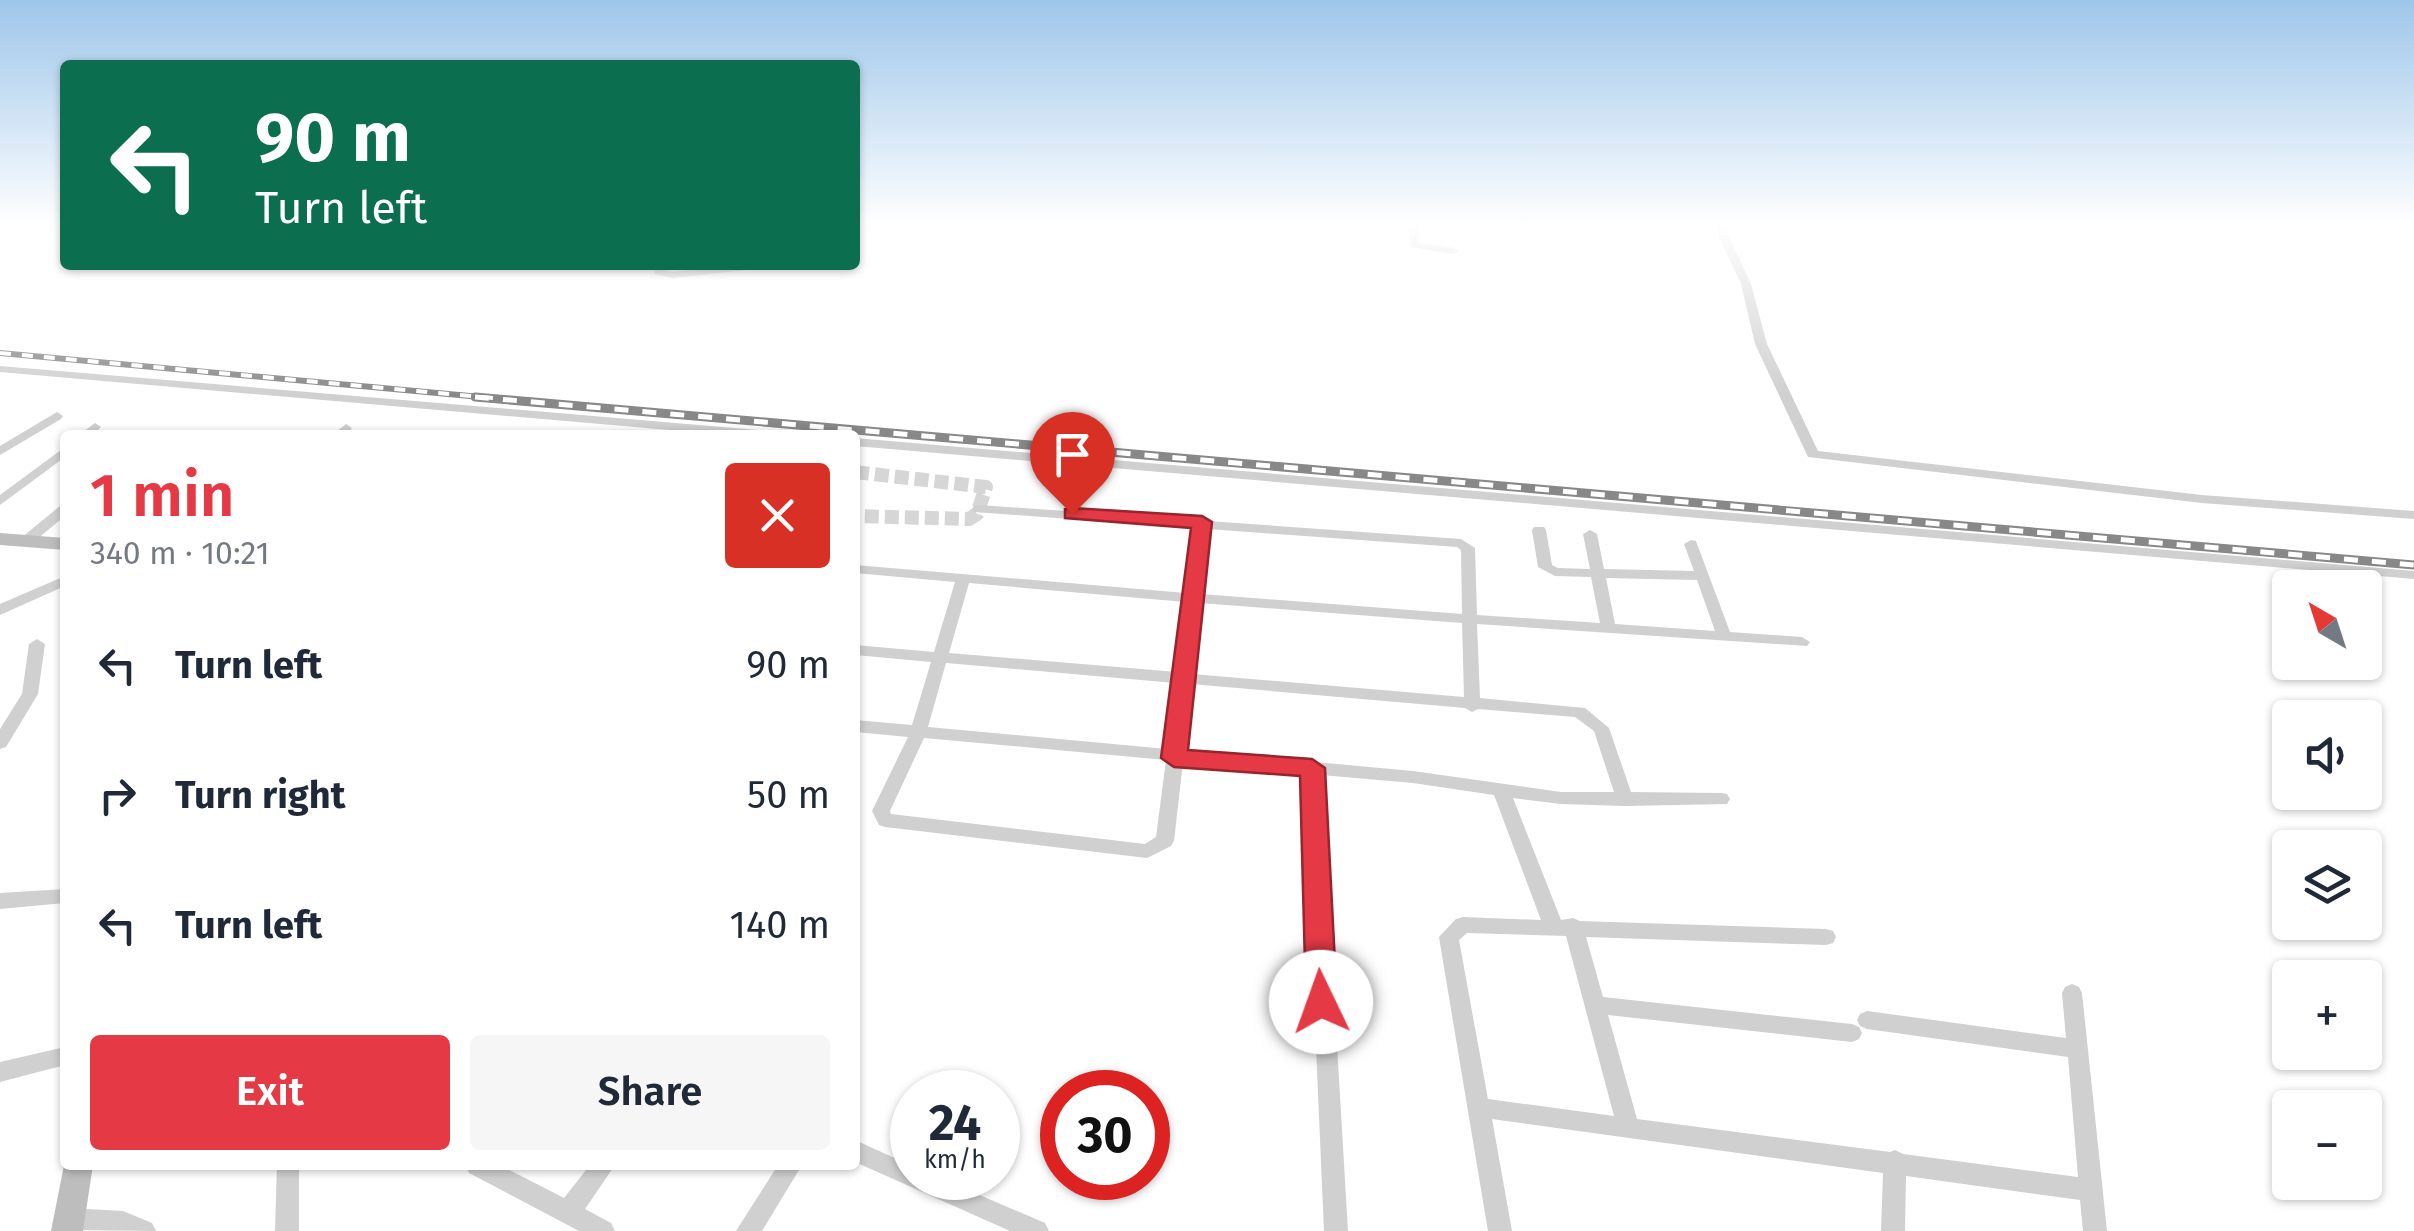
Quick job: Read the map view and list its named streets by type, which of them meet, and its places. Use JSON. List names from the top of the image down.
{
  "north": "top left",
  "page": {
    "turn": ["90 m", "Turn left"],
    "heading": ["1 min", "340 m · 10:21"],
    "map_buttons": ["+", "−"],
    "list": [
      {
        "name": "Turn left",
        "value": "90 m"
      },
      {
        "name": "Turn right",
        "value": "50 m"
      },
      {
        "name": "Turn left",
        "value": "140 m"
      }
    ],
    "buttons": ["Exit", "Share"],
    "speed": "24 km/h",
    "limit": "30"
  }
}
